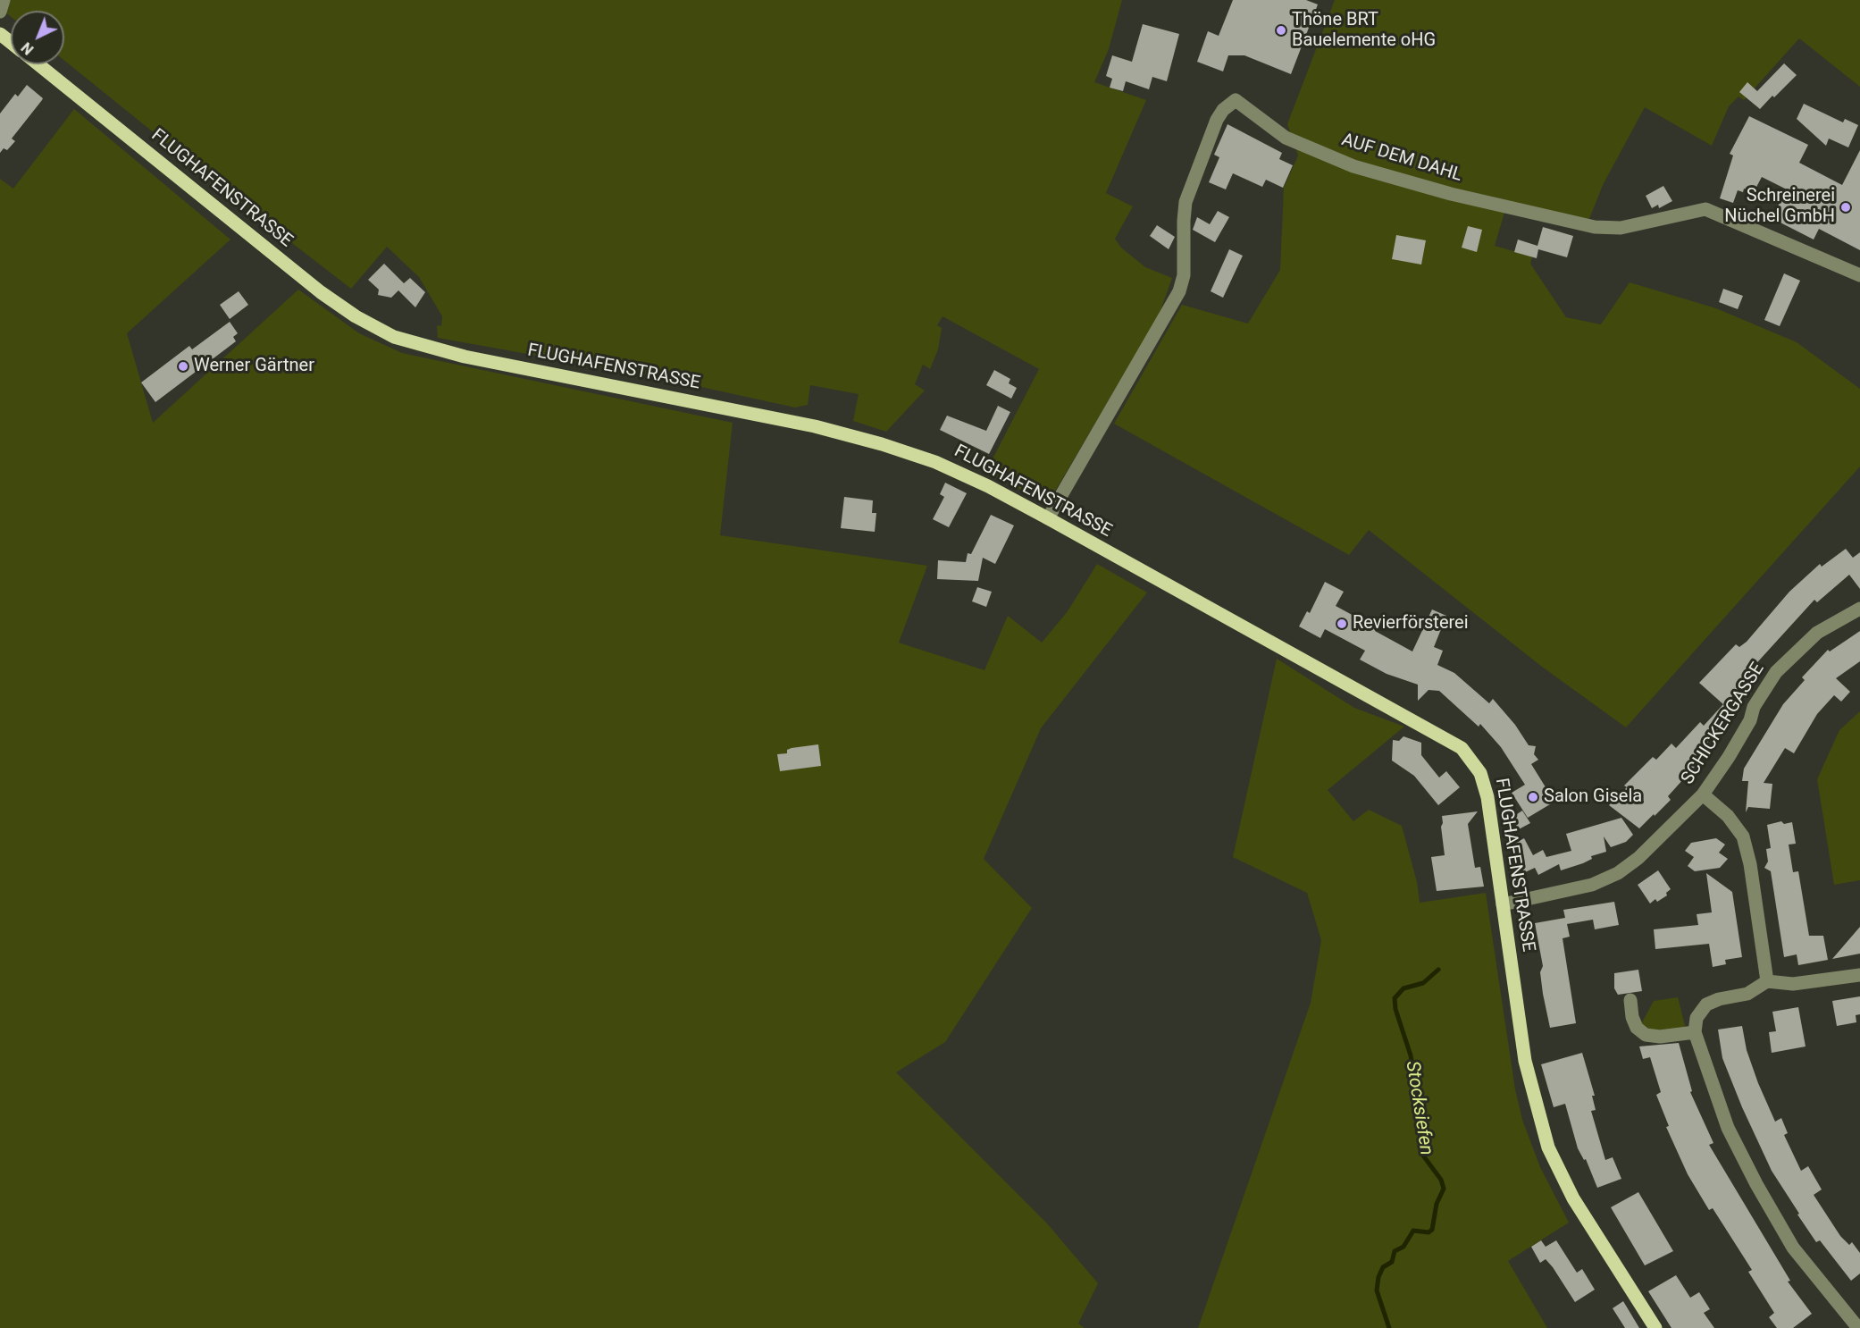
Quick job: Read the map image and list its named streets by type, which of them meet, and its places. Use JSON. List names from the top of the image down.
{
  "streets": {
    "main road": ["FLUGHAFENSTRASSE"],
    "street": ["AUF DEM DAHL", "SCHICKERGASSE"]
  },
  "crossings": [
    ["AUF DEM DAHL", "FLUGHAFENSTRASSE"],
    ["FLUGHAFENSTRASSE", "SCHICKERGASSE"]
  ],
  "water": ["Stocksiefen"],
  "places": [
    "Thöne BRT Bauelemente oHG",
    "Schreinerei Nüchel GmbH",
    "Werner Gärtner",
    "Revierförsterei",
    "Salon Gisela"
  ],
  "north": "bottom left"
}
